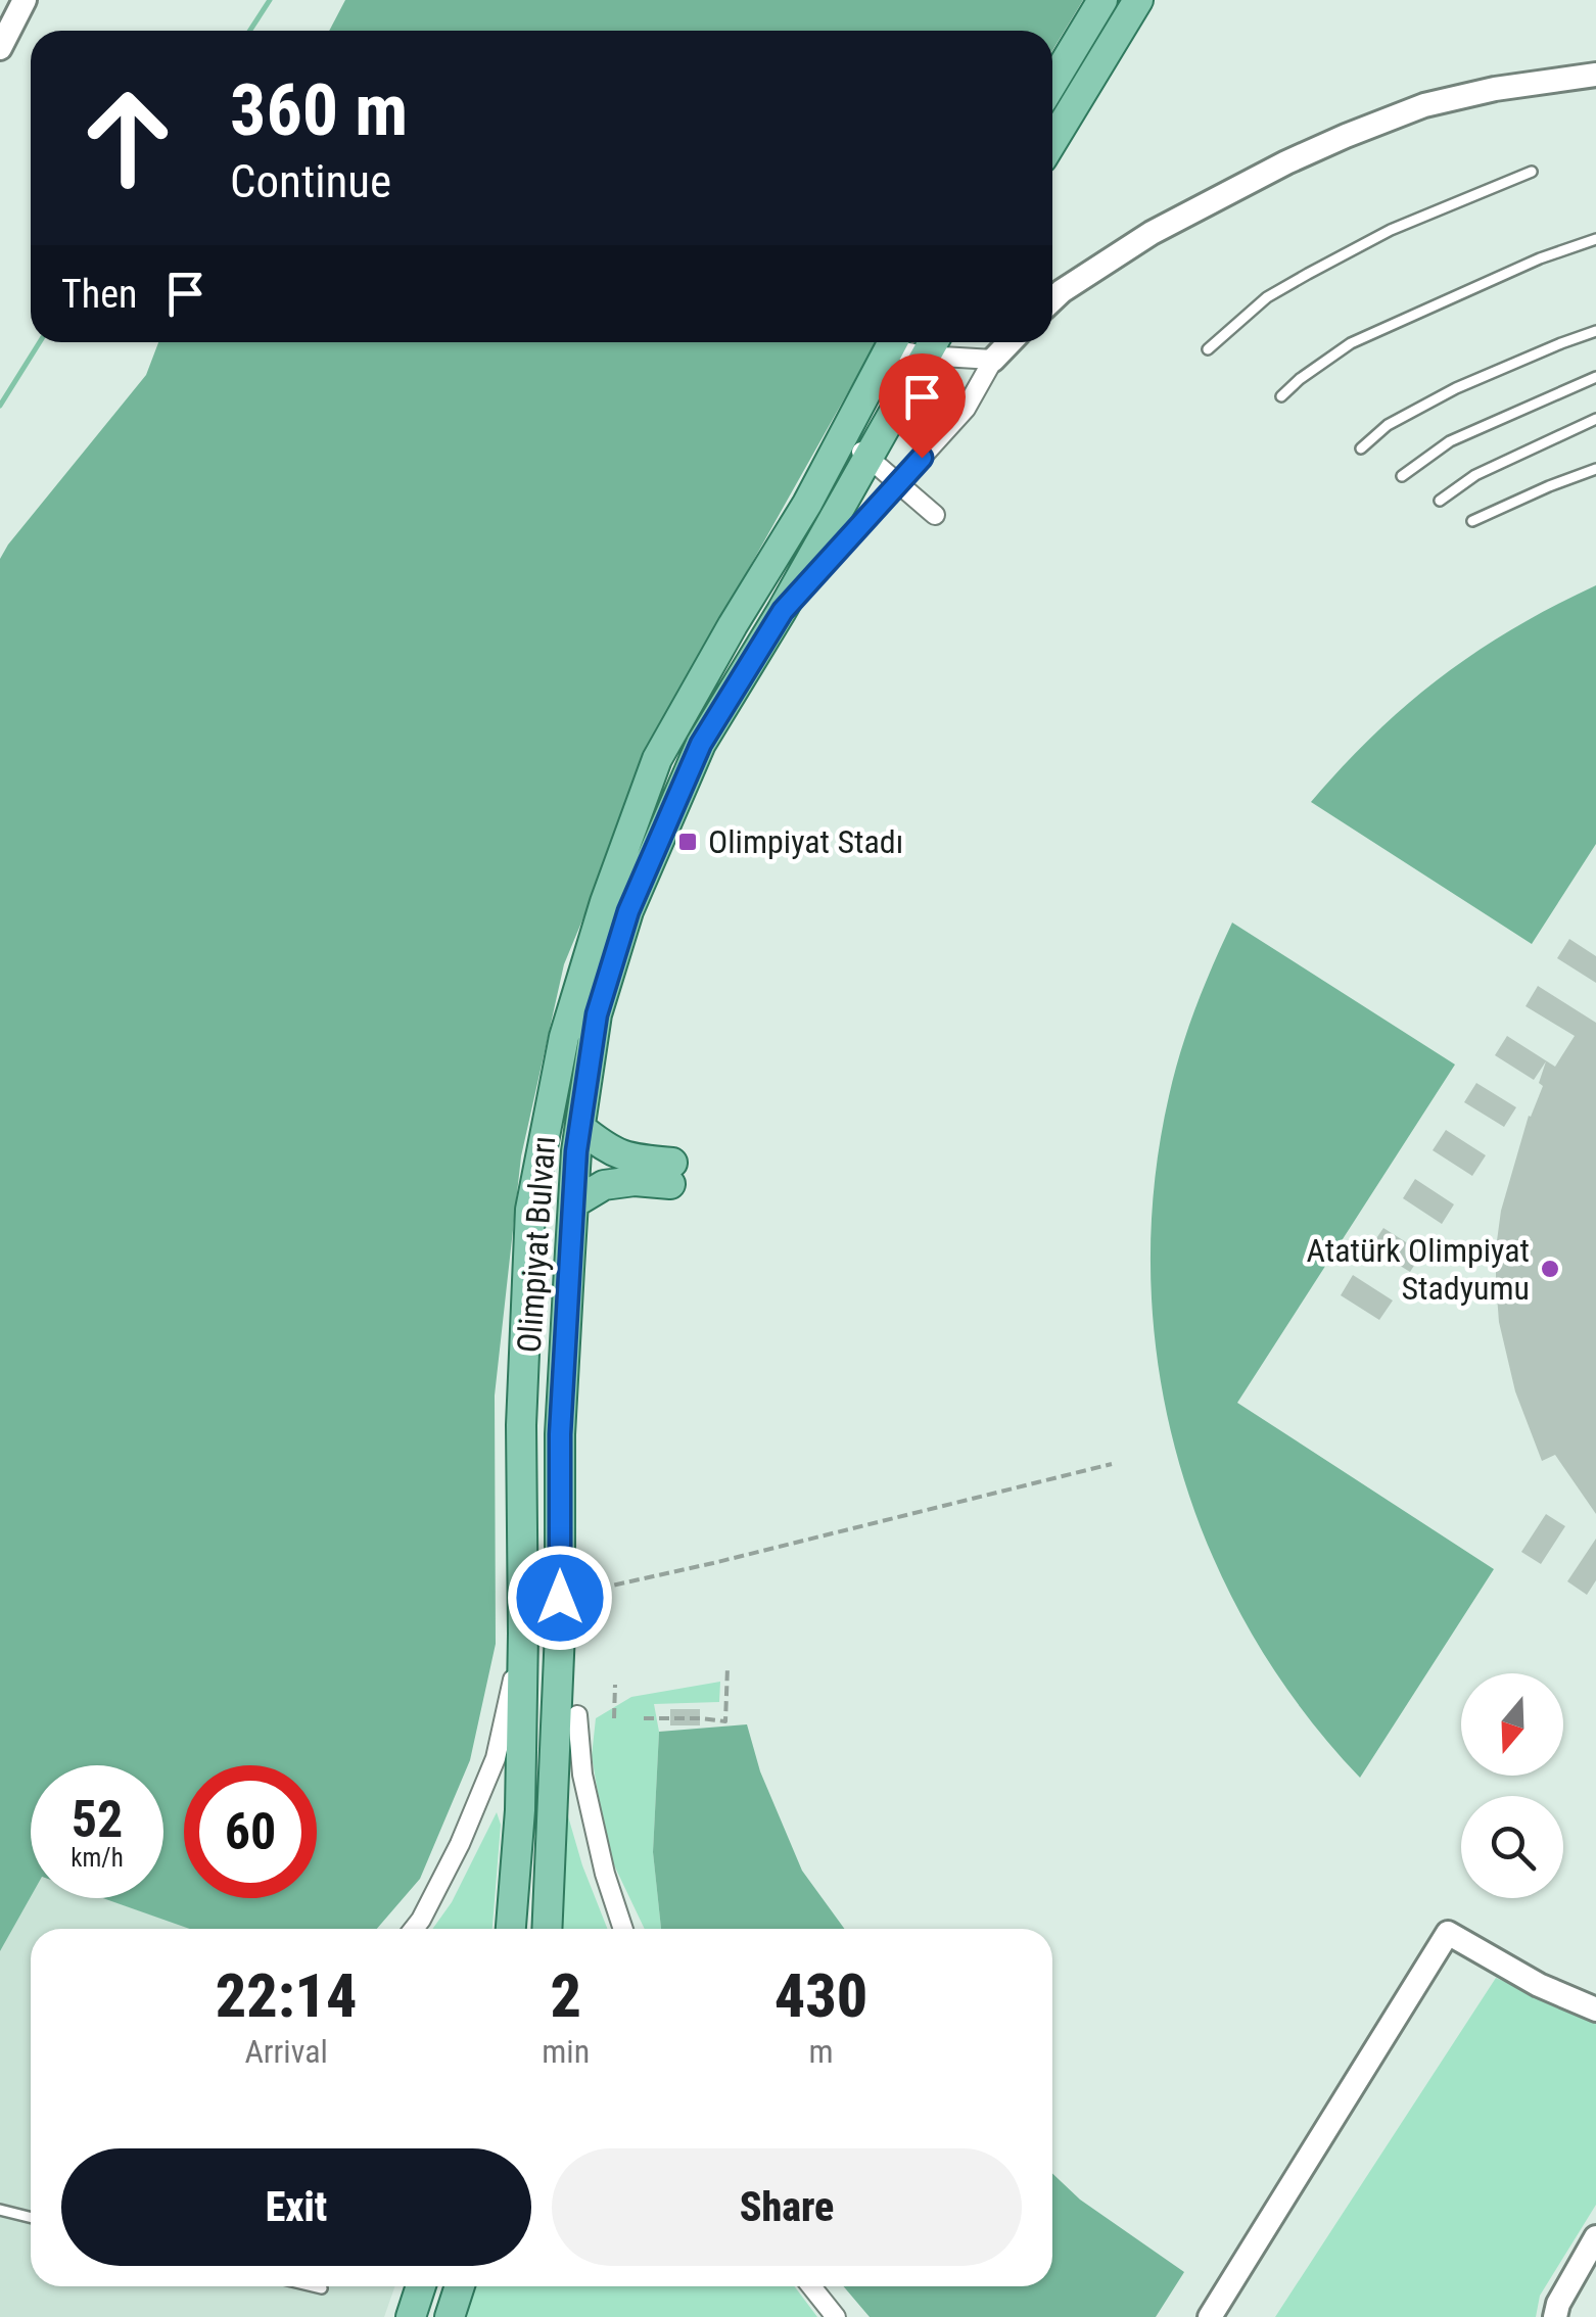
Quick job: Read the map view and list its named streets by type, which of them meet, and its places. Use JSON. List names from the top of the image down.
{
  "streets": {
    "main road": ["Olimpiyat Bulvarı"]
  },
  "places": {
    "transit": ["Olimpiyat Stadı"],
    "other": ["Atatürk Olimpiyat Stadyumu"]
  },
  "north": "bottom",
  "page": {
    "turn": ["360 m", "Continue"],
    "then": "Then",
    "speed": "52 km/h",
    "limit": "60",
    "eta": [
      "22:14",
      "Arrival",
      "2",
      "min",
      "430",
      "m"
    ],
    "buttons": ["Exit", "Share"]
  }
}
